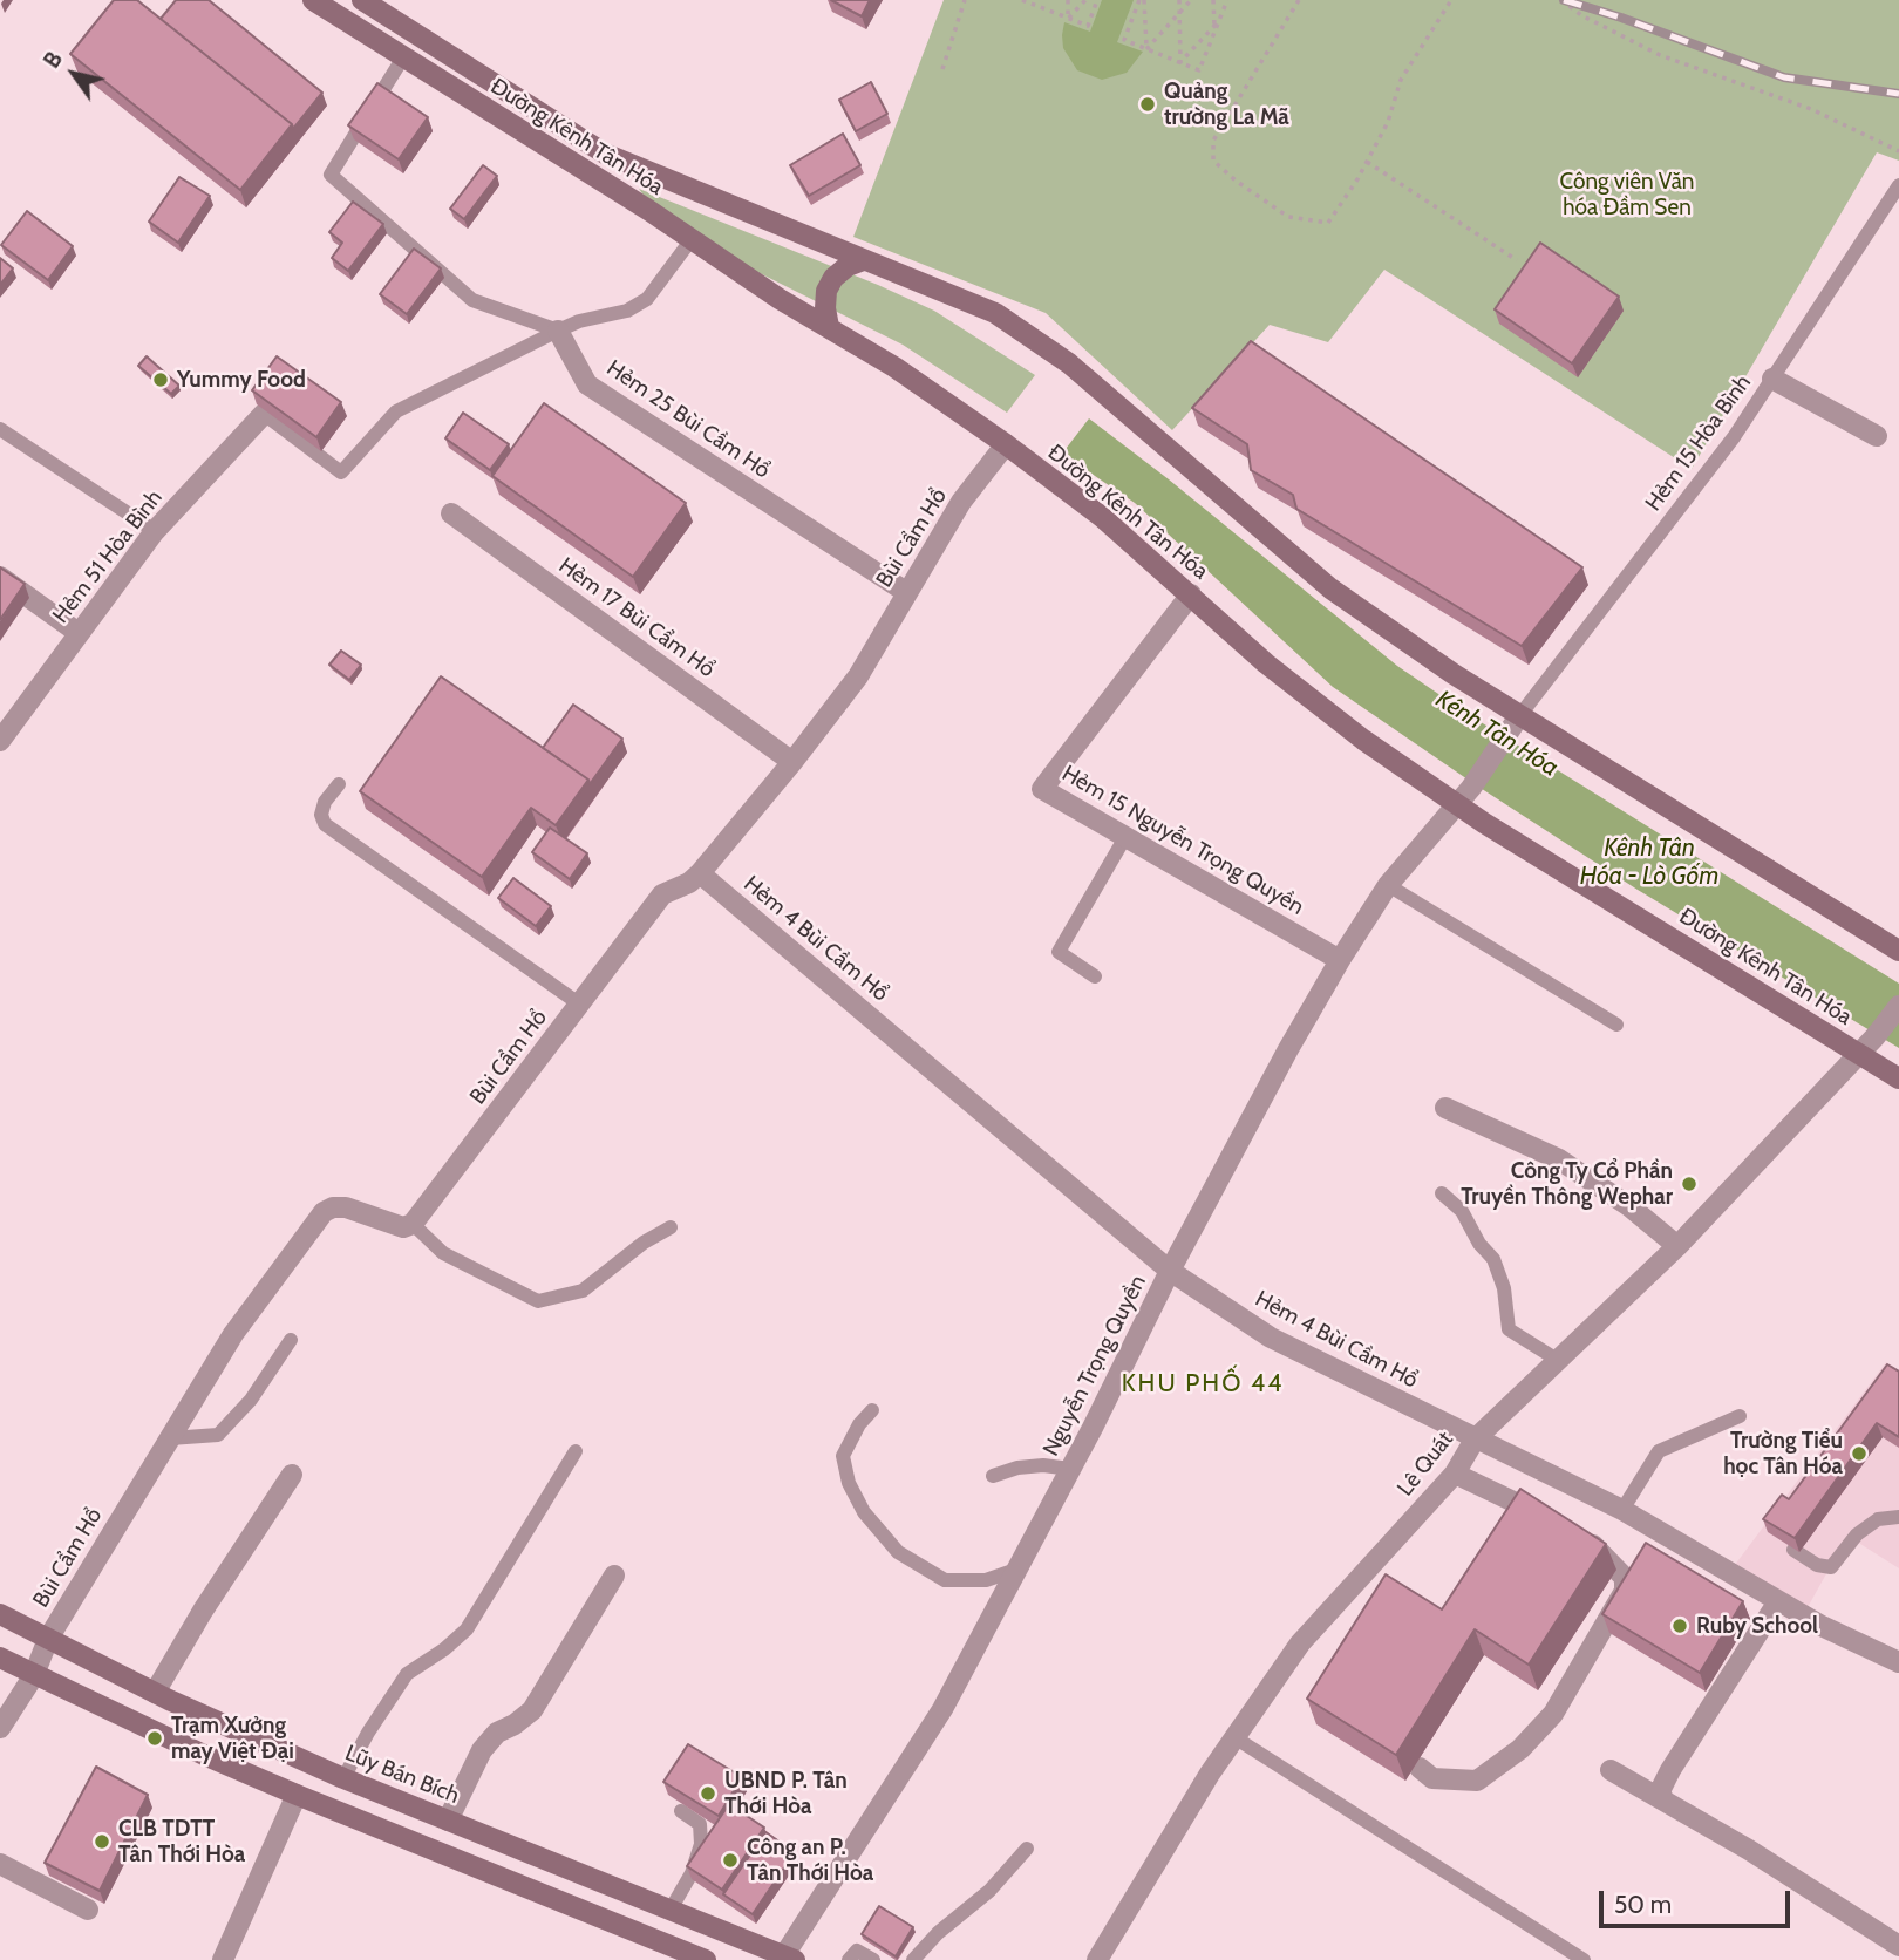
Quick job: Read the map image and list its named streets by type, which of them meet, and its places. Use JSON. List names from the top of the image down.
{
  "streets": {
    "street": [
      "Đường Kênh Tân Hóa",
      "Hẻm 25 Bùi Cầm Hổ",
      "Bùi Cẩm Hổ",
      "Hẻm 51 Hòa Bình",
      "Hẻm 17 Bùi Cẩm Hổ",
      "Hẻm 15 Nguyễn Trọng Quyền",
      "Hẻm 4 Bùi Cầm Hổ",
      "Nguyễn Trọng Quyền",
      "Lê Quát",
      "Lũy Bán Bích"
    ],
    "lane": ["Hẻm 15 Hòa Bình"]
  },
  "crossings": [
    ["Đường Kênh Tân Hóa", "Hẻm 15 Hòa Bình"],
    ["Đường Kênh Tân Hóa", "Bùi Cẩm Hổ"],
    ["Đường Kênh Tân Hóa", "Hẻm 15 Nguyễn Trọng Quyền"],
    ["Đường Kênh Tân Hóa", "Nguyễn Trọng Quyền"],
    ["Đường Kênh Tân Hóa", "Lê Quát"],
    ["Hẻm 25 Bùi Cầm Hổ", "Bùi Cẩm Hổ"],
    ["Hẻm 15 Hòa Bình", "Nguyễn Trọng Quyền"],
    ["Bùi Cẩm Hổ", "Hẻm 17 Bùi Cẩm Hổ"],
    ["Bùi Cẩm Hổ", "Hẻm 4 Bùi Cầm Hổ"],
    ["Bùi Cẩm Hổ", "Lũy Bán Bích"],
    ["Hẻm 15 Nguyễn Trọng Quyền", "Nguyễn Trọng Quyền"],
    ["Hẻm 4 Bùi Cầm Hổ", "Nguyễn Trọng Quyền"],
    ["Hẻm 4 Bùi Cầm Hổ", "Lê Quát"],
    ["Nguyễn Trọng Quyền", "Lũy Bán Bích"]
  ],
  "districts": ["KHU PHỐ 44"],
  "water": ["Kênh Tân Hóa", "Kênh Tân Hóa - Lò Gốm"],
  "parks": ["Công viên Văn hóa Đầm Sen"],
  "places": [
    "Quảng trường La Mã",
    "Yummy Food",
    "Công Ty Cổ Phần Truyền Thông Wephar",
    "Trường Tiểu học Tân Hóa",
    "Ruby School",
    "Trạm Xưởng may Việt Đại",
    "UBND P. Tân Thới Hòa",
    "CLB TDTT Tân Thới Hòa",
    "Công an P. Tân Thới Hòa"
  ],
  "scale_bar": "50 m",
  "north": "top left"
}
